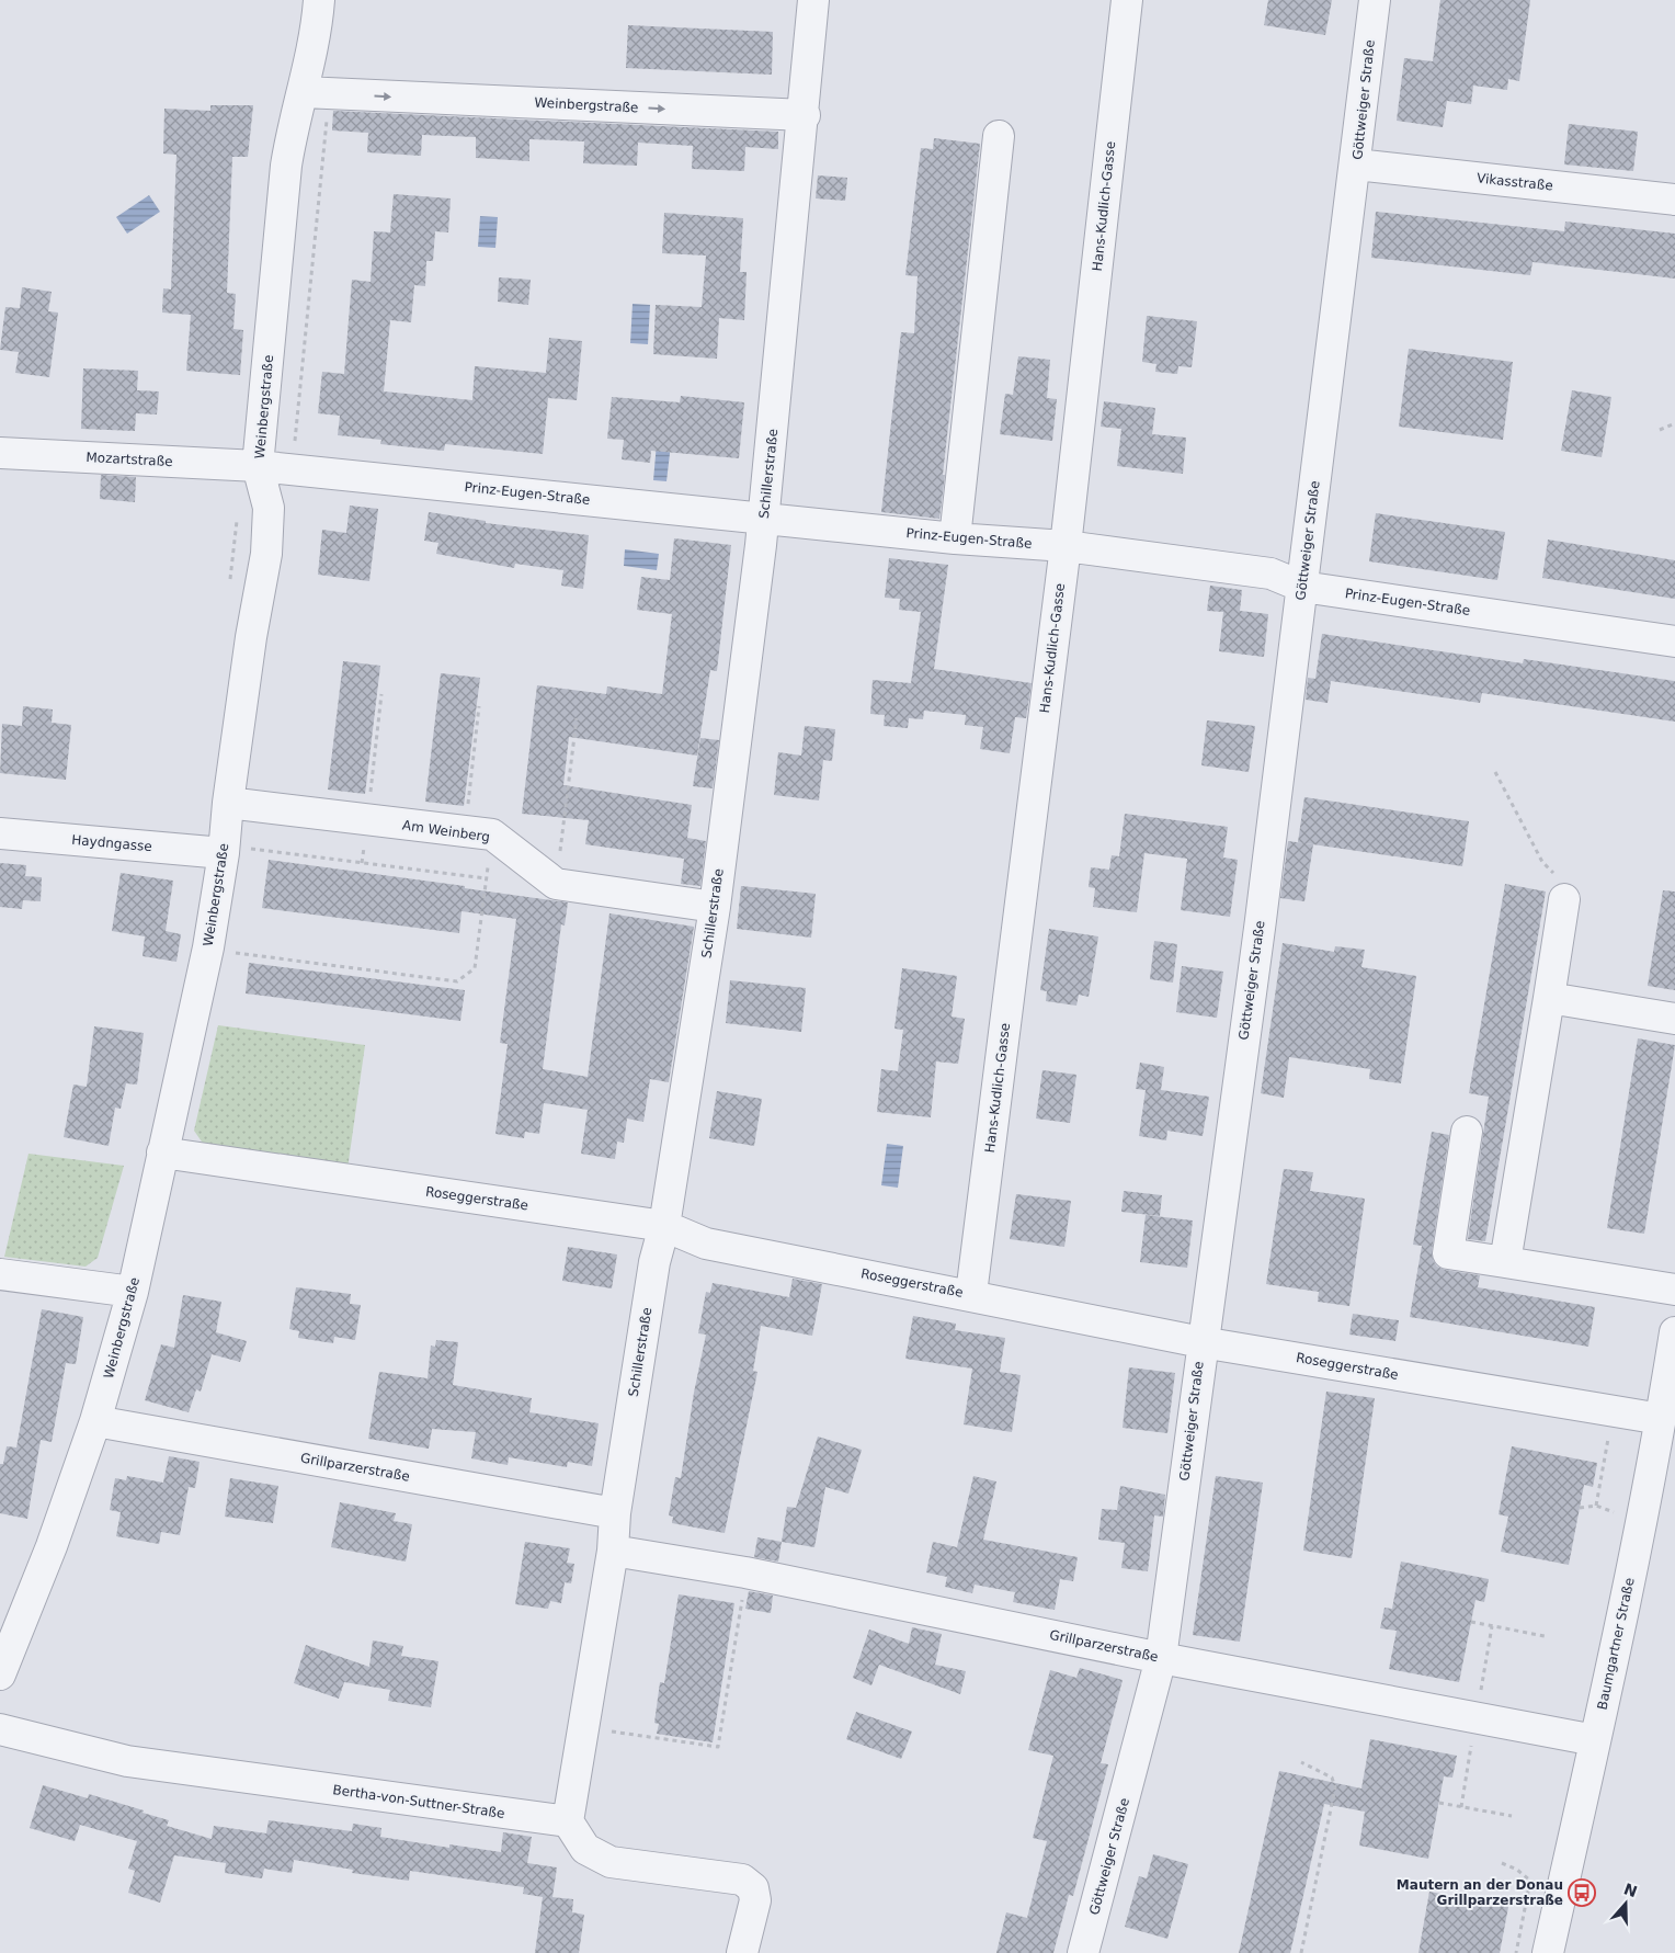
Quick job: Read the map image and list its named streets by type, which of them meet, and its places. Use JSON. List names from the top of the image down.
{
  "streets": {
    "street": [
      "Göttweiger Straße",
      "Weinbergstraße",
      "Vikasstraße",
      "Hans-Kudlich-Gasse",
      "Mozartstraße",
      "Schillerstraße",
      "Prinz-Eugen-Straße",
      "Am Weinberg",
      "Haydngasse",
      "Roseggerstraße",
      "Grillparzerstraße",
      "Baumgartner Straße",
      "Bertha-von-Suttner-Straße"
    ]
  },
  "crossings": [
    ["Göttweiger Straße", "Vikasstraße"],
    ["Göttweiger Straße", "Prinz-Eugen-Straße"],
    ["Göttweiger Straße", "Roseggerstraße"],
    ["Göttweiger Straße", "Grillparzerstraße"],
    ["Weinbergstraße", "Mozartstraße"],
    ["Weinbergstraße", "Schillerstraße"],
    ["Weinbergstraße", "Prinz-Eugen-Straße"],
    ["Weinbergstraße", "Am Weinberg"],
    ["Weinbergstraße", "Haydngasse"],
    ["Weinbergstraße", "Roseggerstraße"],
    ["Weinbergstraße", "Grillparzerstraße"],
    ["Hans-Kudlich-Gasse", "Prinz-Eugen-Straße"],
    ["Hans-Kudlich-Gasse", "Roseggerstraße"],
    ["Mozartstraße", "Prinz-Eugen-Straße"],
    ["Schillerstraße", "Prinz-Eugen-Straße"],
    ["Schillerstraße", "Am Weinberg"],
    ["Schillerstraße", "Roseggerstraße"],
    ["Schillerstraße", "Grillparzerstraße"],
    ["Schillerstraße", "Bertha-von-Suttner-Straße"],
    ["Roseggerstraße", "Baumgartner Straße"],
    ["Grillparzerstraße", "Baumgartner Straße"]
  ],
  "places": {
    "bus stop": ["Mautern an der Donau Grillparzerstraße"]
  },
  "north": "top"
}
